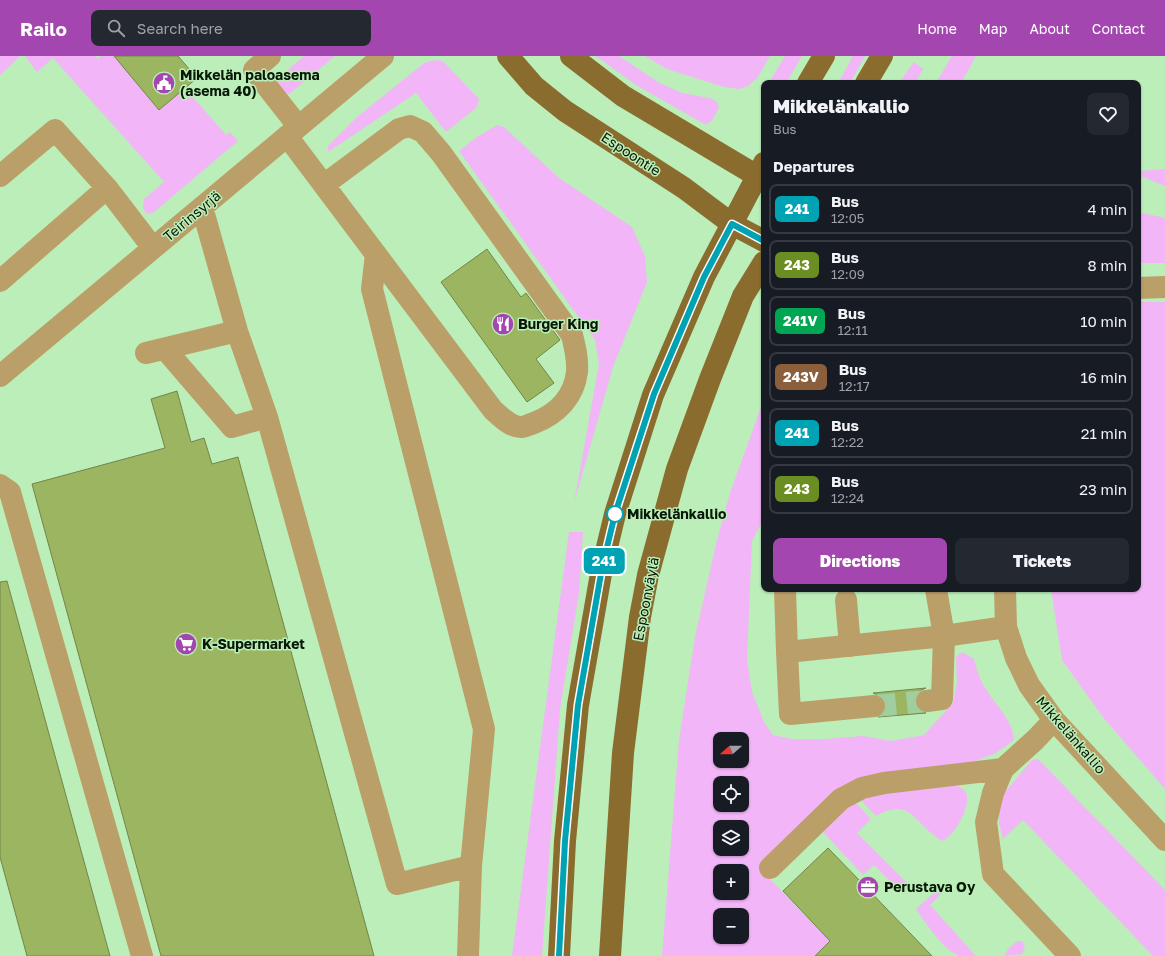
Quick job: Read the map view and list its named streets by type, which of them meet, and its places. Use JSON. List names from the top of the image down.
{
  "streets": {
    "main road": ["Espoontie", "Espoonväylä"],
    "street": ["Teirinsyrjä", "Mikkelänkallio"]
  },
  "places": {
    "public building": ["Mikkelän paloasema (asema 40)"],
    "restaurant": ["Burger King"],
    "other": ["Mikkelänkallio"],
    "supermarket": ["K-Supermarket"],
    "office": ["Perustava Oy"]
  },
  "lines": ["bus line 241"],
  "north": "left",
  "page": {
    "header": "Railo",
    "search": "Search here",
    "nav": [
      "Home",
      "Map",
      "About",
      "Contact"
    ],
    "on_map": "241",
    "heading": [
      ["Mikkelänkallio", "Bus"],
      "Departures"
    ],
    "list": [
      {
        "mark": "241",
        "name": "Bus",
        "note": "12:05",
        "value": "4 min"
      },
      {
        "mark": "243",
        "name": "Bus",
        "note": "12:09",
        "value": "8 min"
      },
      {
        "mark": "241V",
        "name": "Bus",
        "note": "12:11",
        "value": "10 min"
      },
      {
        "mark": "243V",
        "name": "Bus",
        "note": "12:17",
        "value": "16 min"
      },
      {
        "mark": "241",
        "name": "Bus",
        "note": "12:22",
        "value": "21 min"
      },
      {
        "mark": "243",
        "name": "Bus",
        "note": "12:24",
        "value": "23 min"
      }
    ],
    "buttons": ["Directions", "Tickets"],
    "map_buttons": ["+", "−"]
  }
}
